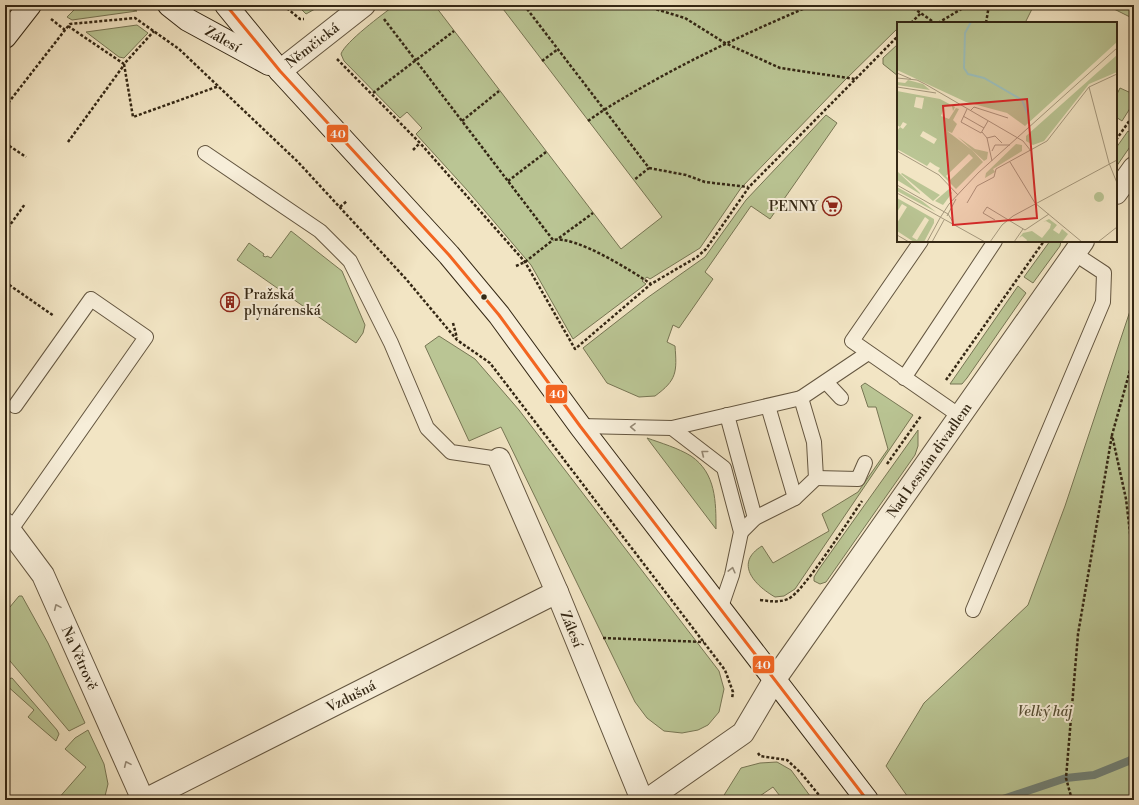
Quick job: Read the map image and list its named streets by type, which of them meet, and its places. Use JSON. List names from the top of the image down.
{
  "streets": {
    "street": [
      "Zálesí",
      "Němčická",
      "Nad Lesním divadlem",
      "Na Větrově",
      "Vzdušná"
    ]
  },
  "crossings": [
    ["Zálesí", "Němčická"],
    ["Zálesí", "Nad Lesním divadlem"],
    ["Zálesí", "Vzdušná"],
    ["Na Větrově", "Vzdušná"]
  ],
  "one_way": ["Na Větrově"],
  "parks": ["Velký háj"],
  "places": {
    "supermarket": ["PENNY"],
    "building": ["Pražská plynárenská"]
  },
  "lines": ["transit line 40"]
}
